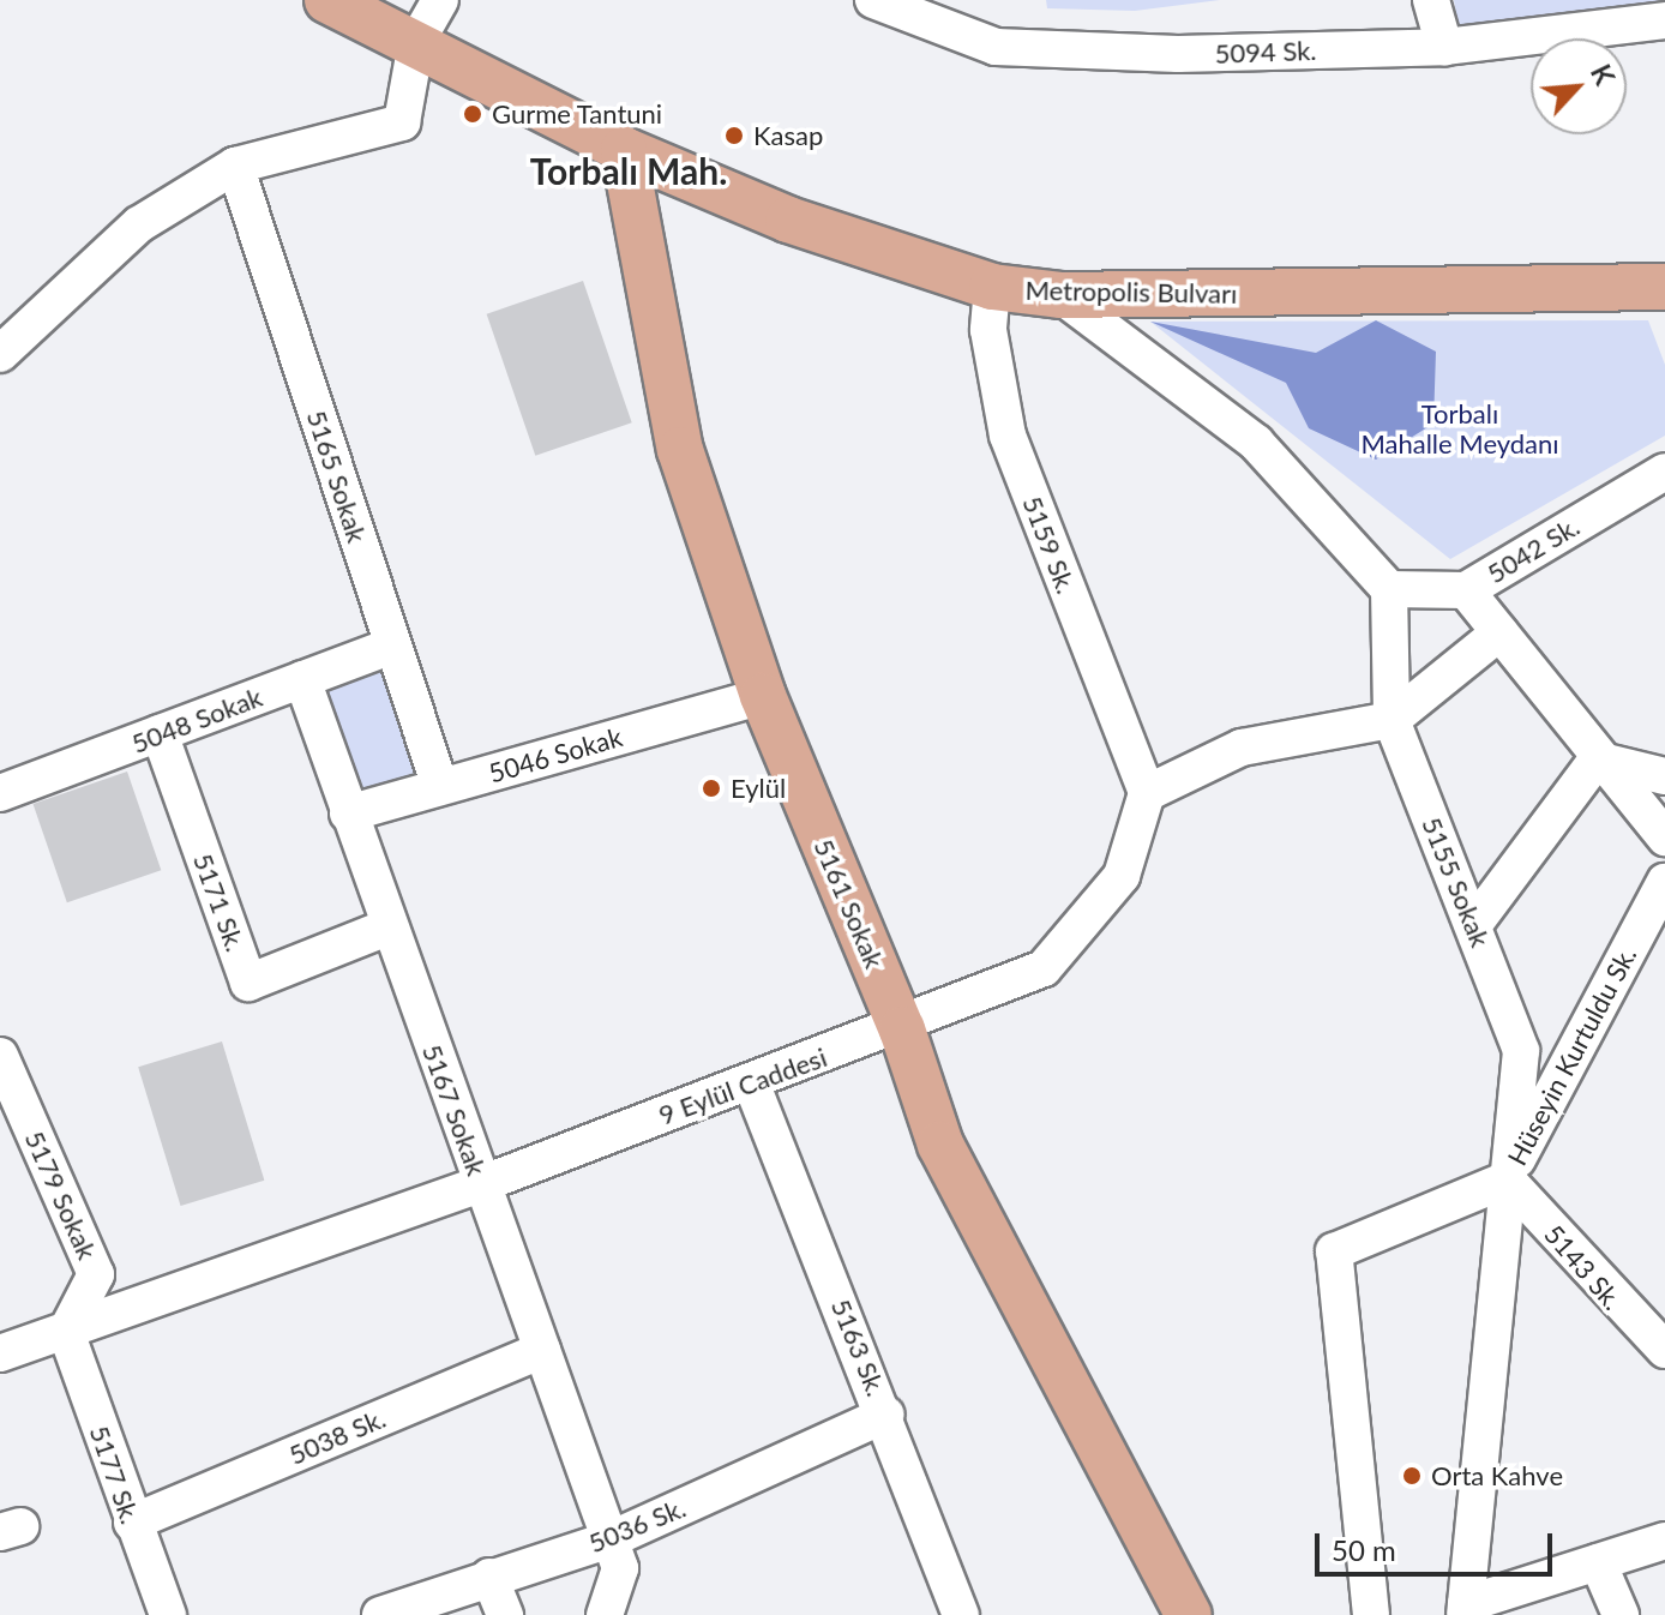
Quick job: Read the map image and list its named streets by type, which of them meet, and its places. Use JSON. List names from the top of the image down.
{
  "streets": {
    "main road": ["Metropolis Bulvarı", "5161 Sokak"],
    "street": [
      "5094 Sk.",
      "5165 Sokak",
      "5159 Sk.",
      "5042 Sk.",
      "5048 Sokak",
      "5046 Sokak",
      "5155 Sokak",
      "5171 Sk.",
      "Hüseyin Kurtuldu Sk.",
      "9 Eylül Caddesi",
      "5167 Sokak",
      "5179 Sokak",
      "5143 Sk.",
      "5163 Sk.",
      "5038 Sk.",
      "5177 Sk.",
      "5036 Sk."
    ]
  },
  "crossings": [
    ["Metropolis Bulvarı", "5159 Sk."],
    ["Metropolis Bulvarı", "5161 Sokak"],
    ["5165 Sokak", "5048 Sokak"],
    ["5165 Sokak", "5046 Sokak"],
    ["5159 Sk.", "9 Eylül Caddesi"],
    ["5042 Sk.", "5155 Sokak"],
    ["5048 Sokak", "5171 Sk."],
    ["5048 Sokak", "5167 Sokak"],
    ["5046 Sokak", "5161 Sokak"],
    ["5046 Sokak", "5167 Sokak"],
    ["5155 Sokak", "Hüseyin Kurtuldu Sk."],
    ["5155 Sokak", "5143 Sk."],
    ["5171 Sk.", "5167 Sokak"],
    ["5161 Sokak", "9 Eylül Caddesi"],
    ["Hüseyin Kurtuldu Sk.", "5143 Sk."],
    ["9 Eylül Caddesi", "5167 Sokak"],
    ["9 Eylül Caddesi", "5179 Sokak"],
    ["9 Eylül Caddesi", "5163 Sk."],
    ["9 Eylül Caddesi", "5177 Sk."],
    ["5167 Sokak", "5038 Sk."],
    ["5167 Sokak", "5036 Sk."],
    ["5179 Sokak", "5177 Sk."],
    ["5163 Sk.", "5036 Sk."],
    ["5038 Sk.", "5177 Sk."]
  ],
  "districts": ["Torbalı Mah."],
  "parks": ["Torbalı Mahalle Meydanı"],
  "places": [
    "Gurme Tantuni",
    "Kasap",
    "Eylül",
    "Orta Kahve"
  ],
  "scale_bar": "50 m",
  "north": "top right"
}
